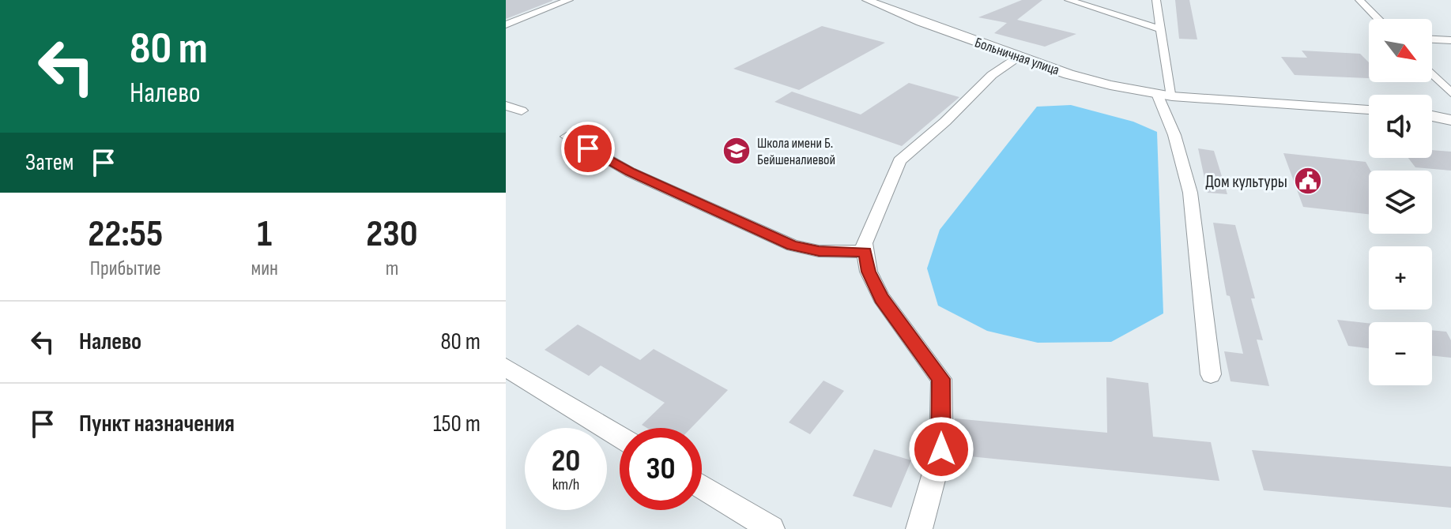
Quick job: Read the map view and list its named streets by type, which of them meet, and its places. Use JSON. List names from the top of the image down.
{
  "streets": {
    "street": ["Больничная улица"]
  },
  "places": {
    "school or university": ["Школа имени Б. Бейшеналиевой"],
    "public building": ["Дом культуры"]
  },
  "north": "bottom right",
  "page": {
    "turn": ["80 m", "Налево"],
    "map_buttons": ["+", "−"],
    "then": "Затем",
    "eta": [
      "22:55",
      "Прибытие",
      "1",
      "мин",
      "230",
      "m"
    ],
    "list": [
      {
        "name": "Налево",
        "value": "80 m"
      },
      {
        "name": "Пункт назначения",
        "value": "150 m"
      }
    ],
    "speed": "20 km/h",
    "limit": "30"
  }
}
